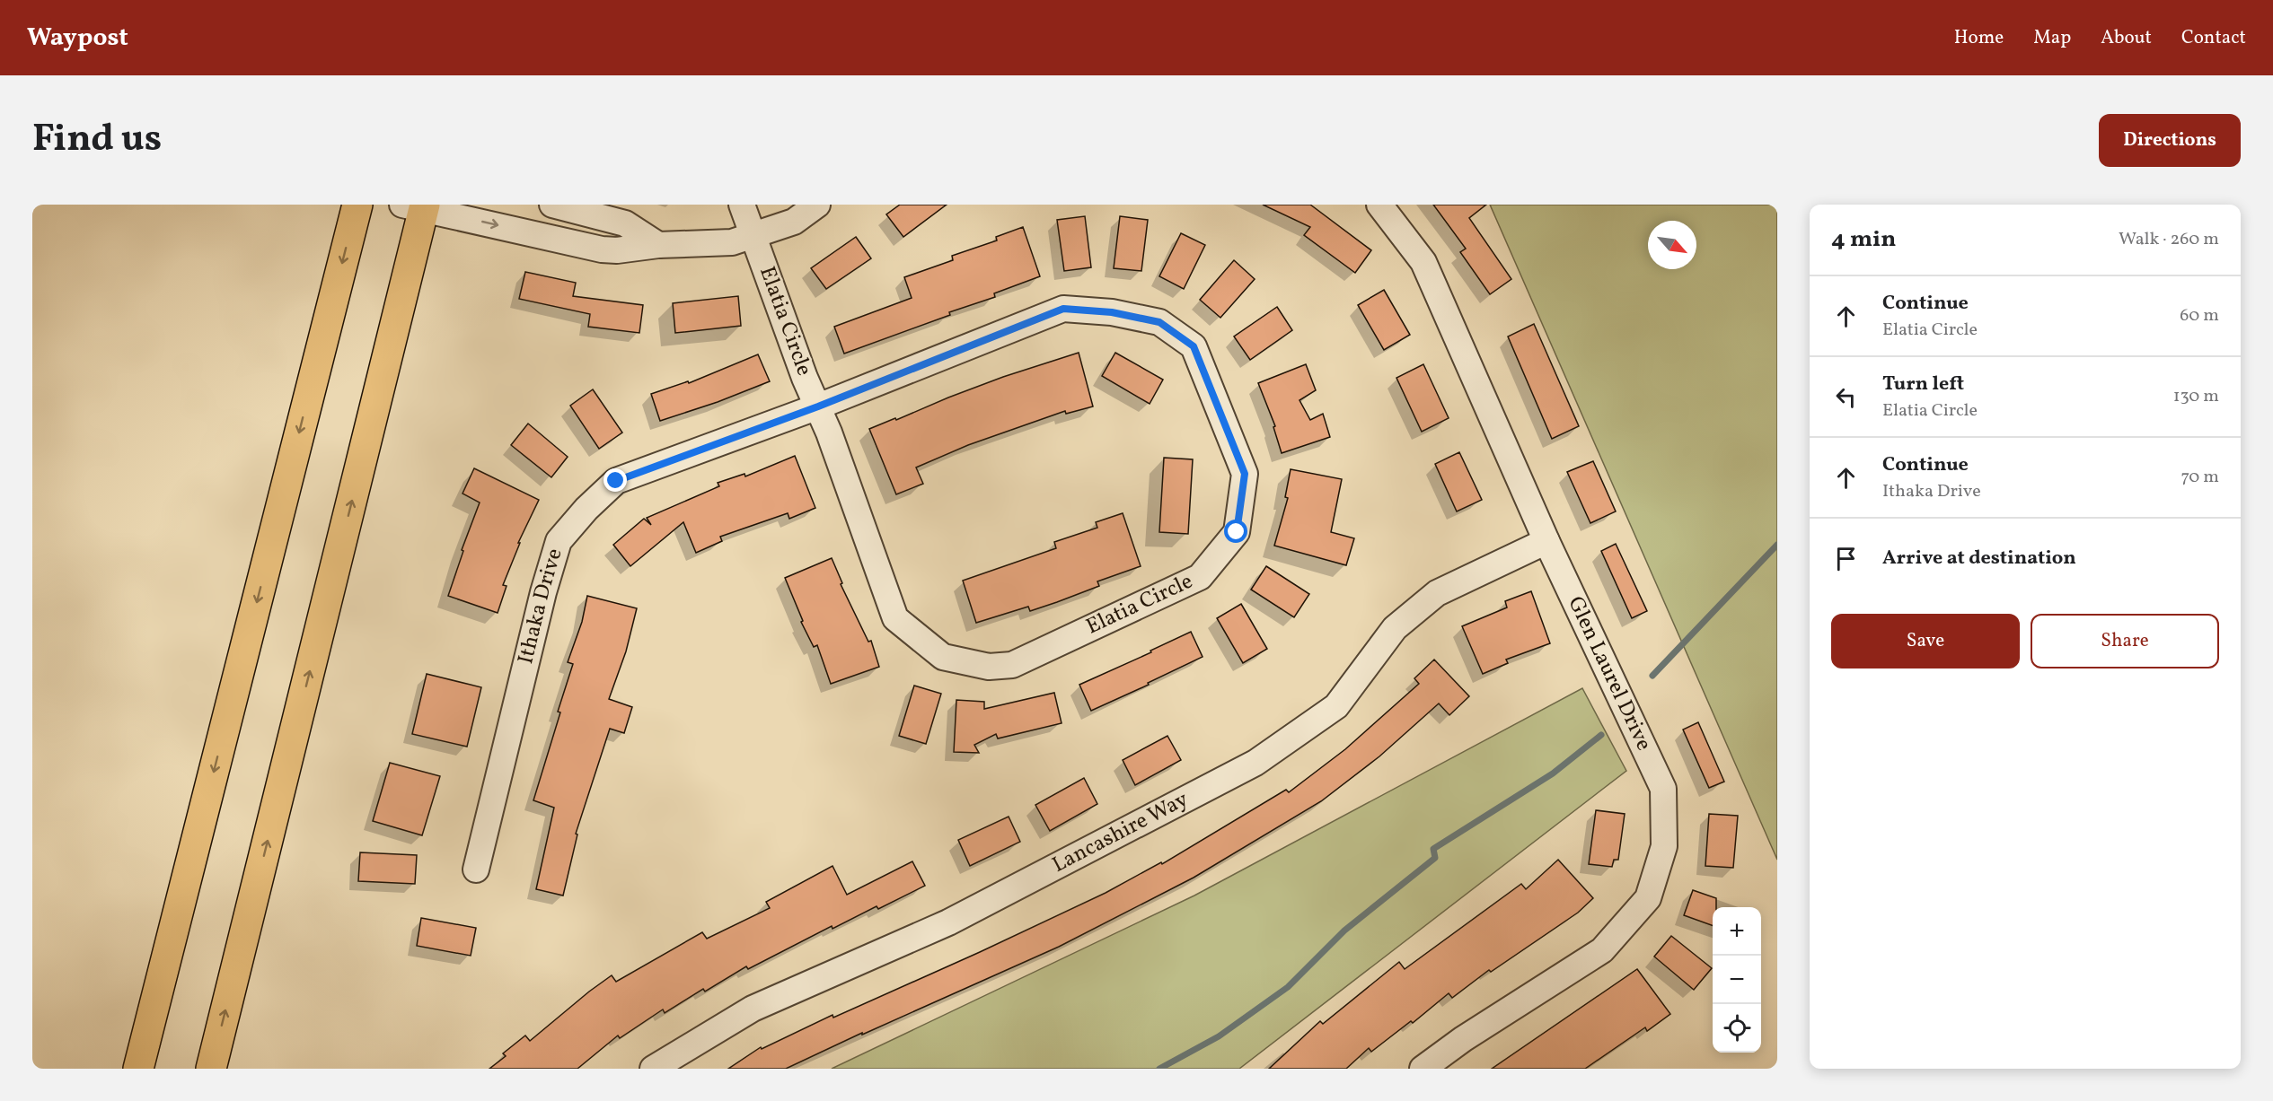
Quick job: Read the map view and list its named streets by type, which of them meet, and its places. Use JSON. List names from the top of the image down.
{
  "streets": {
    "street": [
      "Elatia Circle",
      "Ithaka Drive",
      "Glen Laurel Drive",
      "Lancashire Way"
    ]
  },
  "crossings": [
    ["Elatia Circle", "Ithaka Drive"],
    ["Glen Laurel Drive", "Lancashire Way"]
  ],
  "north": "bottom right",
  "page": {
    "header": "Waypost",
    "nav": [
      "Home",
      "Map",
      "About",
      "Contact"
    ],
    "title": "Find us",
    "buttons": [
      "Directions",
      ["Save", "Share"]
    ],
    "heading": ["4 min", "Walk · 260 m"],
    "list": [
      ["Continue", "Elatia Circle", "60 m"],
      ["Turn left", "Elatia Circle", "130 m"],
      ["Continue", "Ithaka Drive", "70 m"],
      "Arrive at destination"
    ],
    "map_buttons": ["+", "−"]
  }
}
